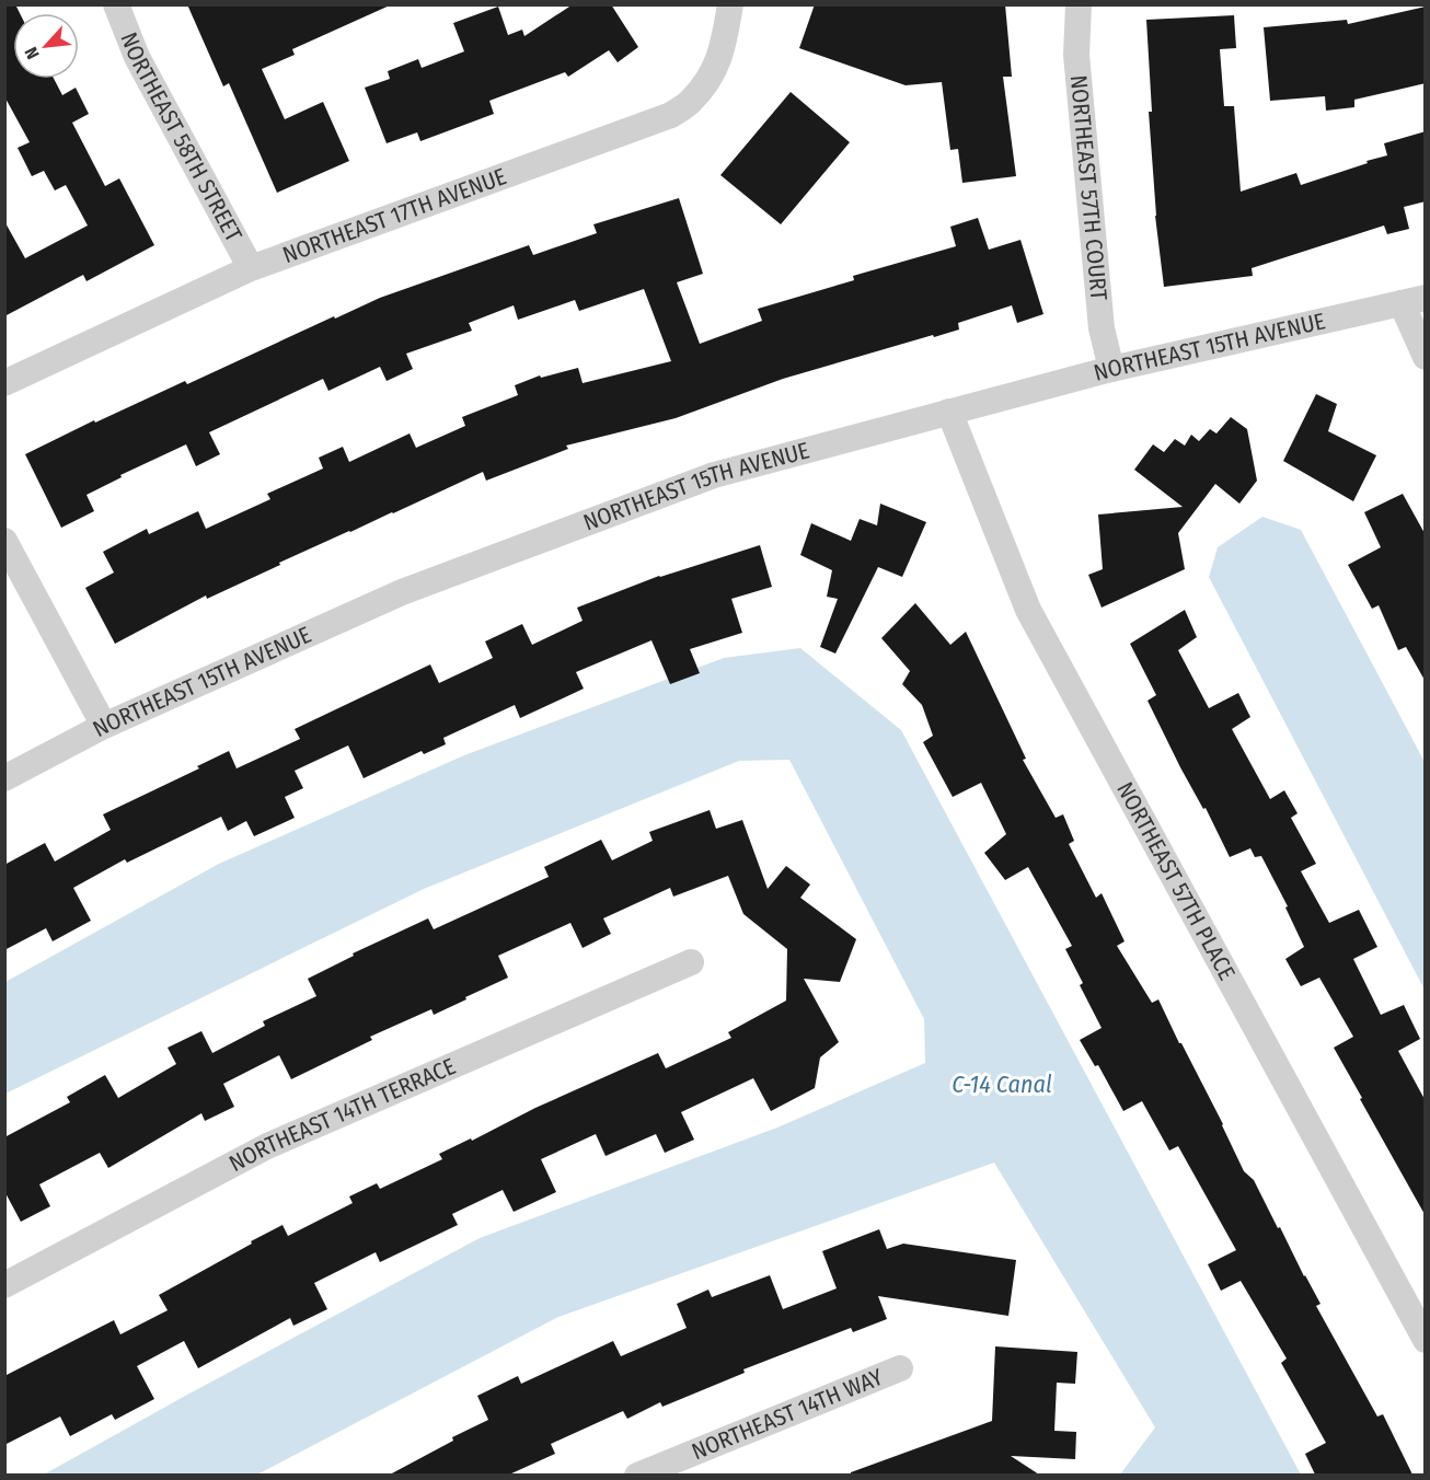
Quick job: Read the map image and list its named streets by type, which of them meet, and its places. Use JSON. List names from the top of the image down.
{
  "streets": {
    "street": [
      "NORTHEAST 58TH STREET",
      "NORTHEAST 57TH COURT",
      "NORTHEAST 17TH AVENUE",
      "NORTHEAST 15TH AVENUE",
      "NORTHEAST 57TH PLACE",
      "NORTHEAST 14TH TERRACE",
      "NORTHEAST 14TH WAY"
    ]
  },
  "crossings": [
    ["NORTHEAST 58TH STREET", "NORTHEAST 17TH AVENUE"],
    ["NORTHEAST 57TH COURT", "NORTHEAST 15TH AVENUE"],
    ["NORTHEAST 15TH AVENUE", "NORTHEAST 57TH PLACE"]
  ],
  "water": ["C-14 Canal"],
  "north": "bottom left"
}
